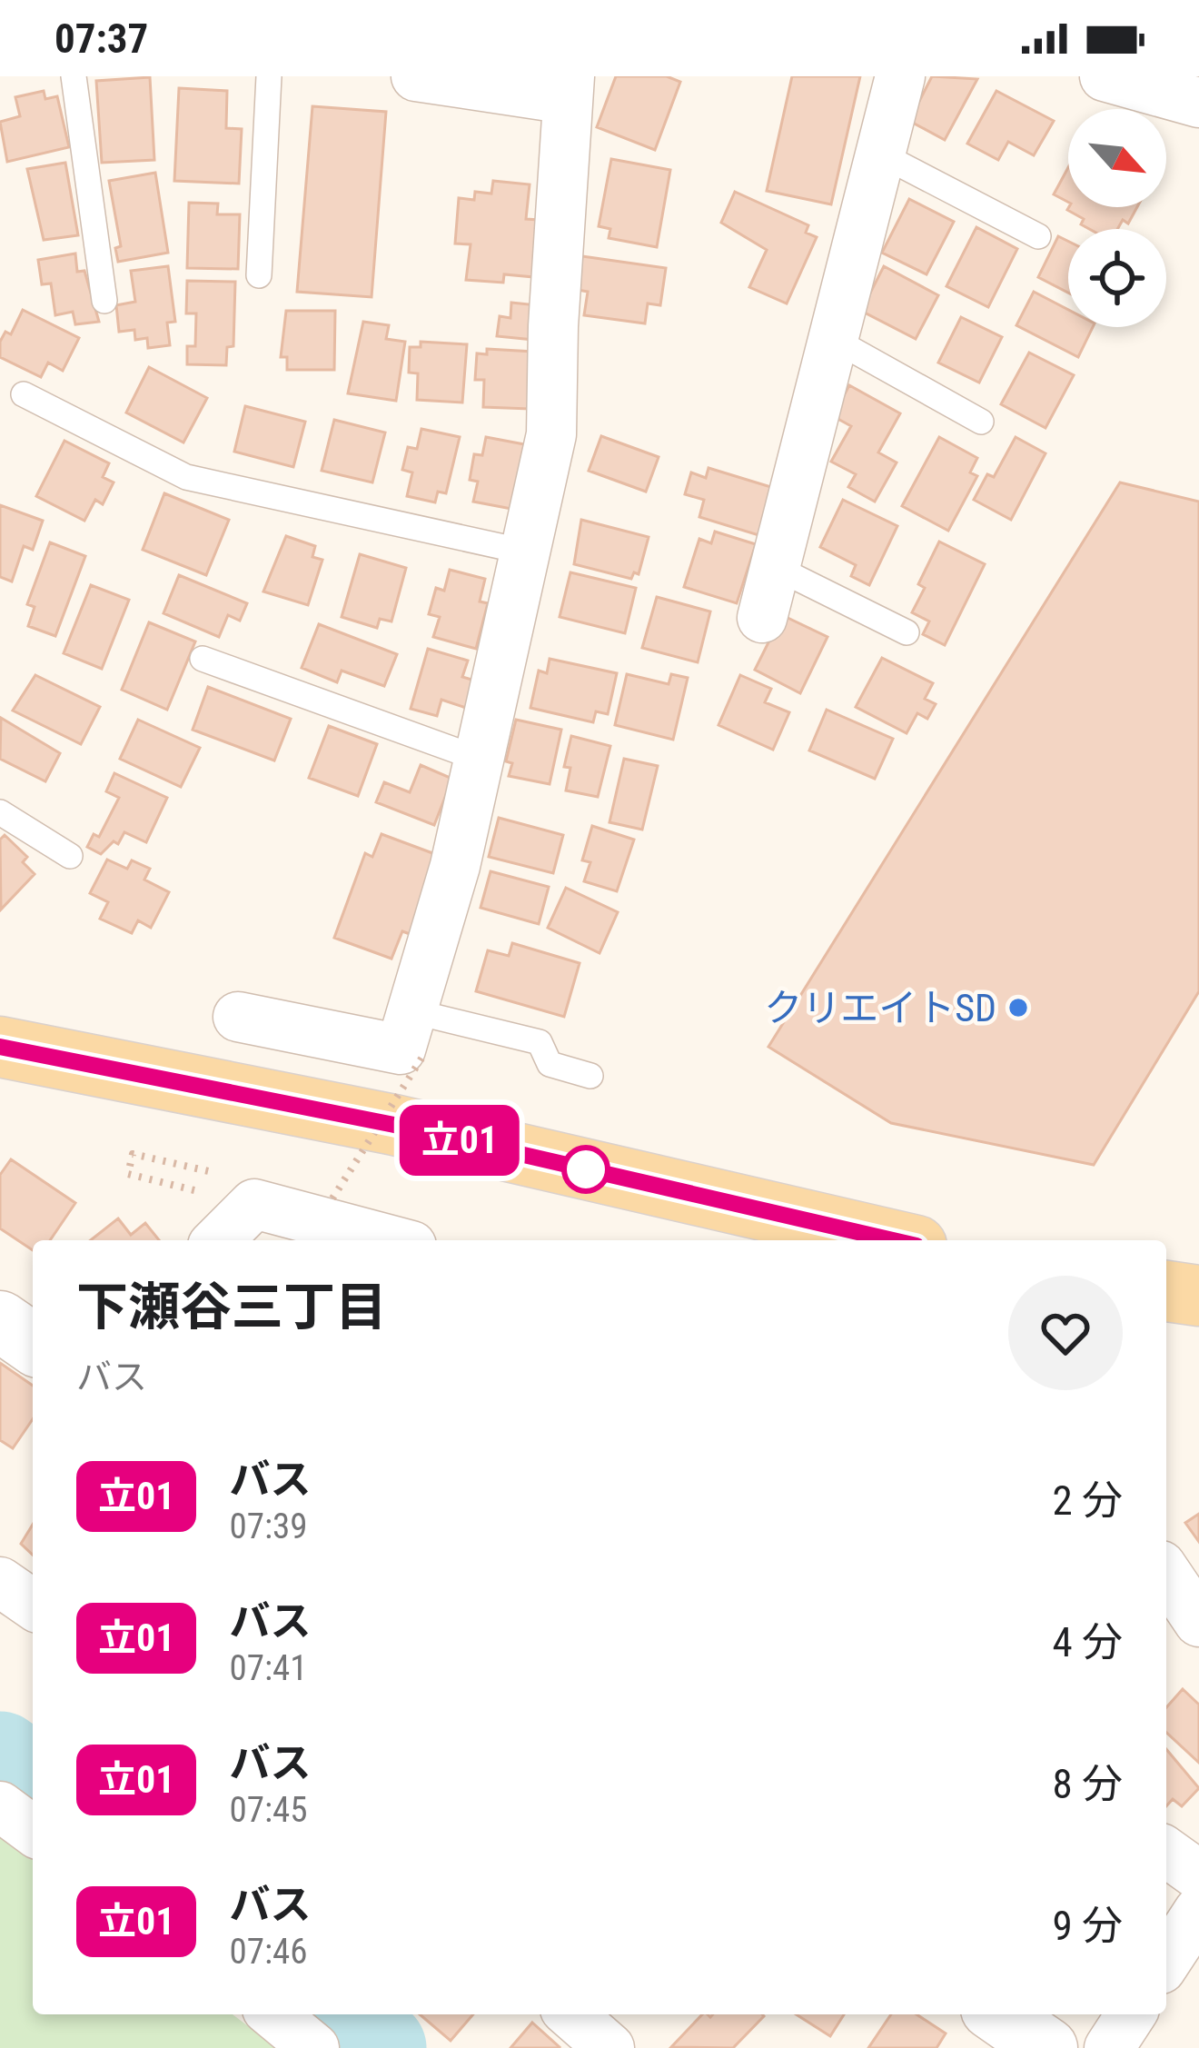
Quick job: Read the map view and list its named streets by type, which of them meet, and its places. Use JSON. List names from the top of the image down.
{
  "places": ["クリエイトSD"],
  "lines": ["bus line 立01"],
  "north": "bottom right",
  "page": {
    "status": "07:37",
    "on_map": "立01",
    "heading": ["下瀬谷三丁目", "バス"],
    "list": [
      {
        "mark": "立01",
        "name": "バス",
        "note": "07:39",
        "value": "2 分"
      },
      {
        "mark": "立01",
        "name": "バス",
        "note": "07:41",
        "value": "4 分"
      },
      {
        "mark": "立01",
        "name": "バス",
        "note": "07:45",
        "value": "8 分"
      },
      {
        "mark": "立01",
        "name": "バス",
        "note": "07:46",
        "value": "9 分"
      }
    ]
  }
}
